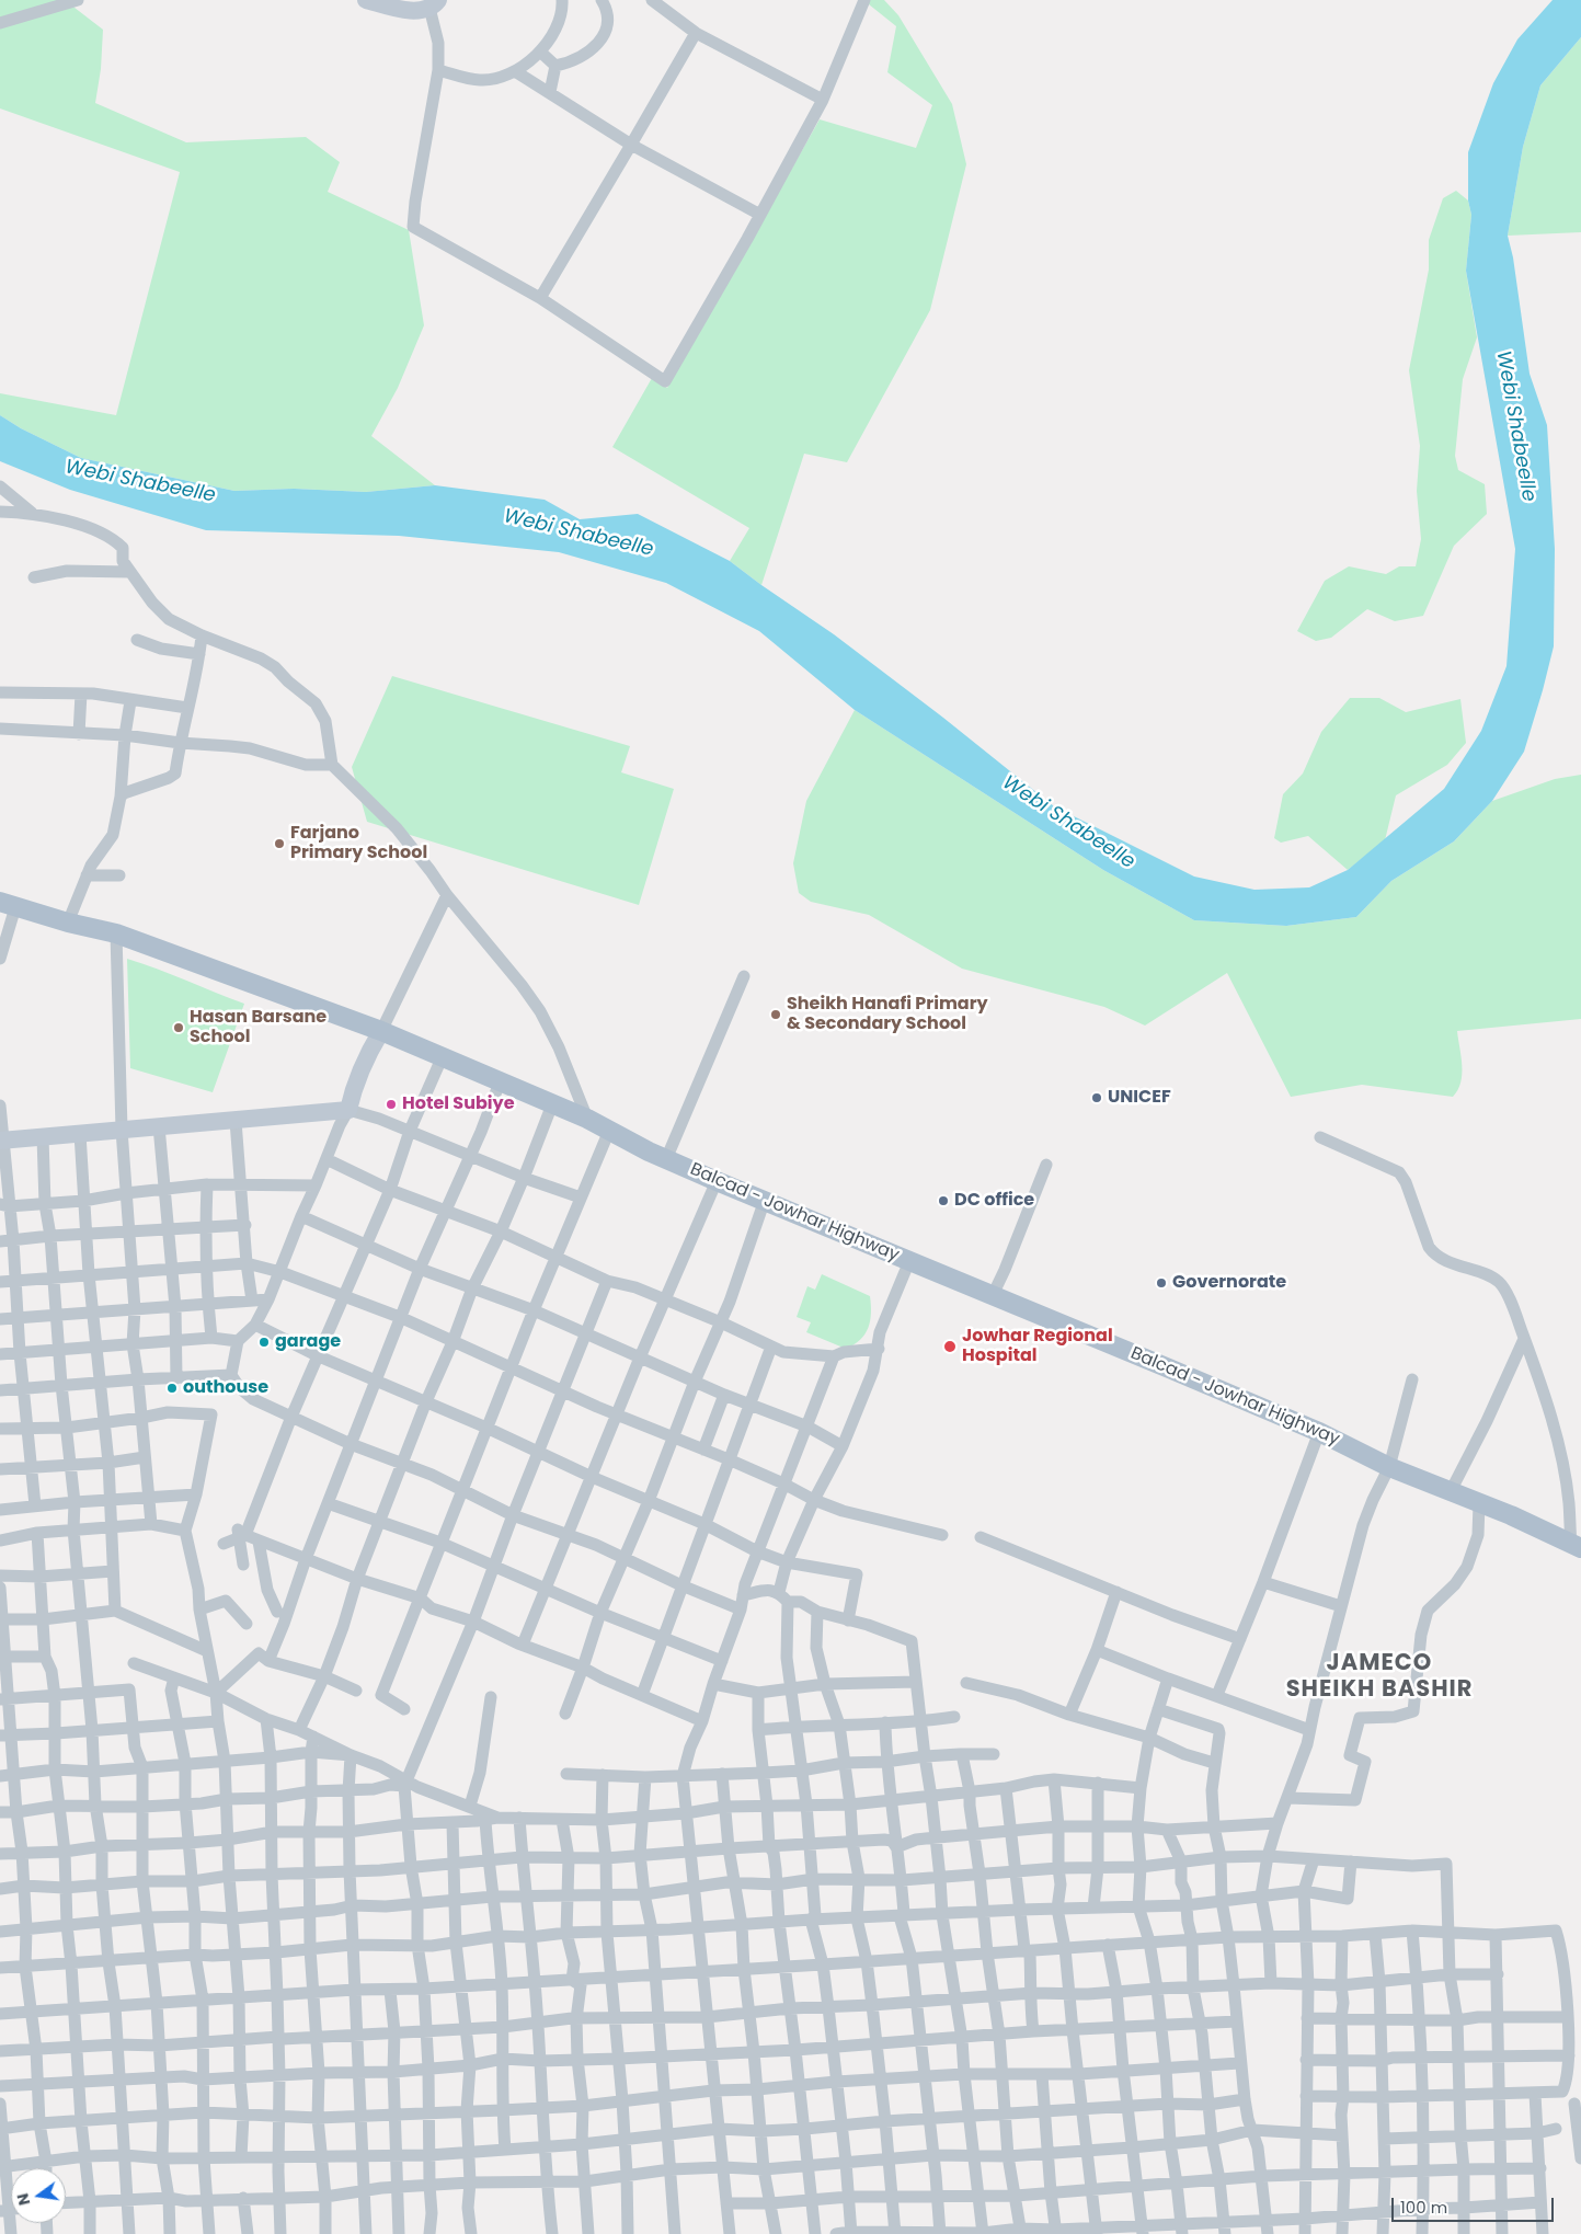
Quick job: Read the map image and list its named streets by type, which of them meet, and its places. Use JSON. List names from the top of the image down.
{
  "streets": {
    "main road": ["Balcad - Jowhar Highway"]
  },
  "districts": ["JAMECO SHEIKH BASHIR"],
  "water": ["Webi Shabeelle"],
  "places": [
    "Farjano Primary School",
    "Sheikh Hanafi Primary & Secondary School",
    "Hasan Barsane School",
    "UNICEF",
    "Hotel Subiye",
    "DC office",
    "Governorate",
    "garage",
    "Jowhar Regional Hospital",
    "outhouse"
  ],
  "scale_bar": "100 m",
  "north": "left"
}
